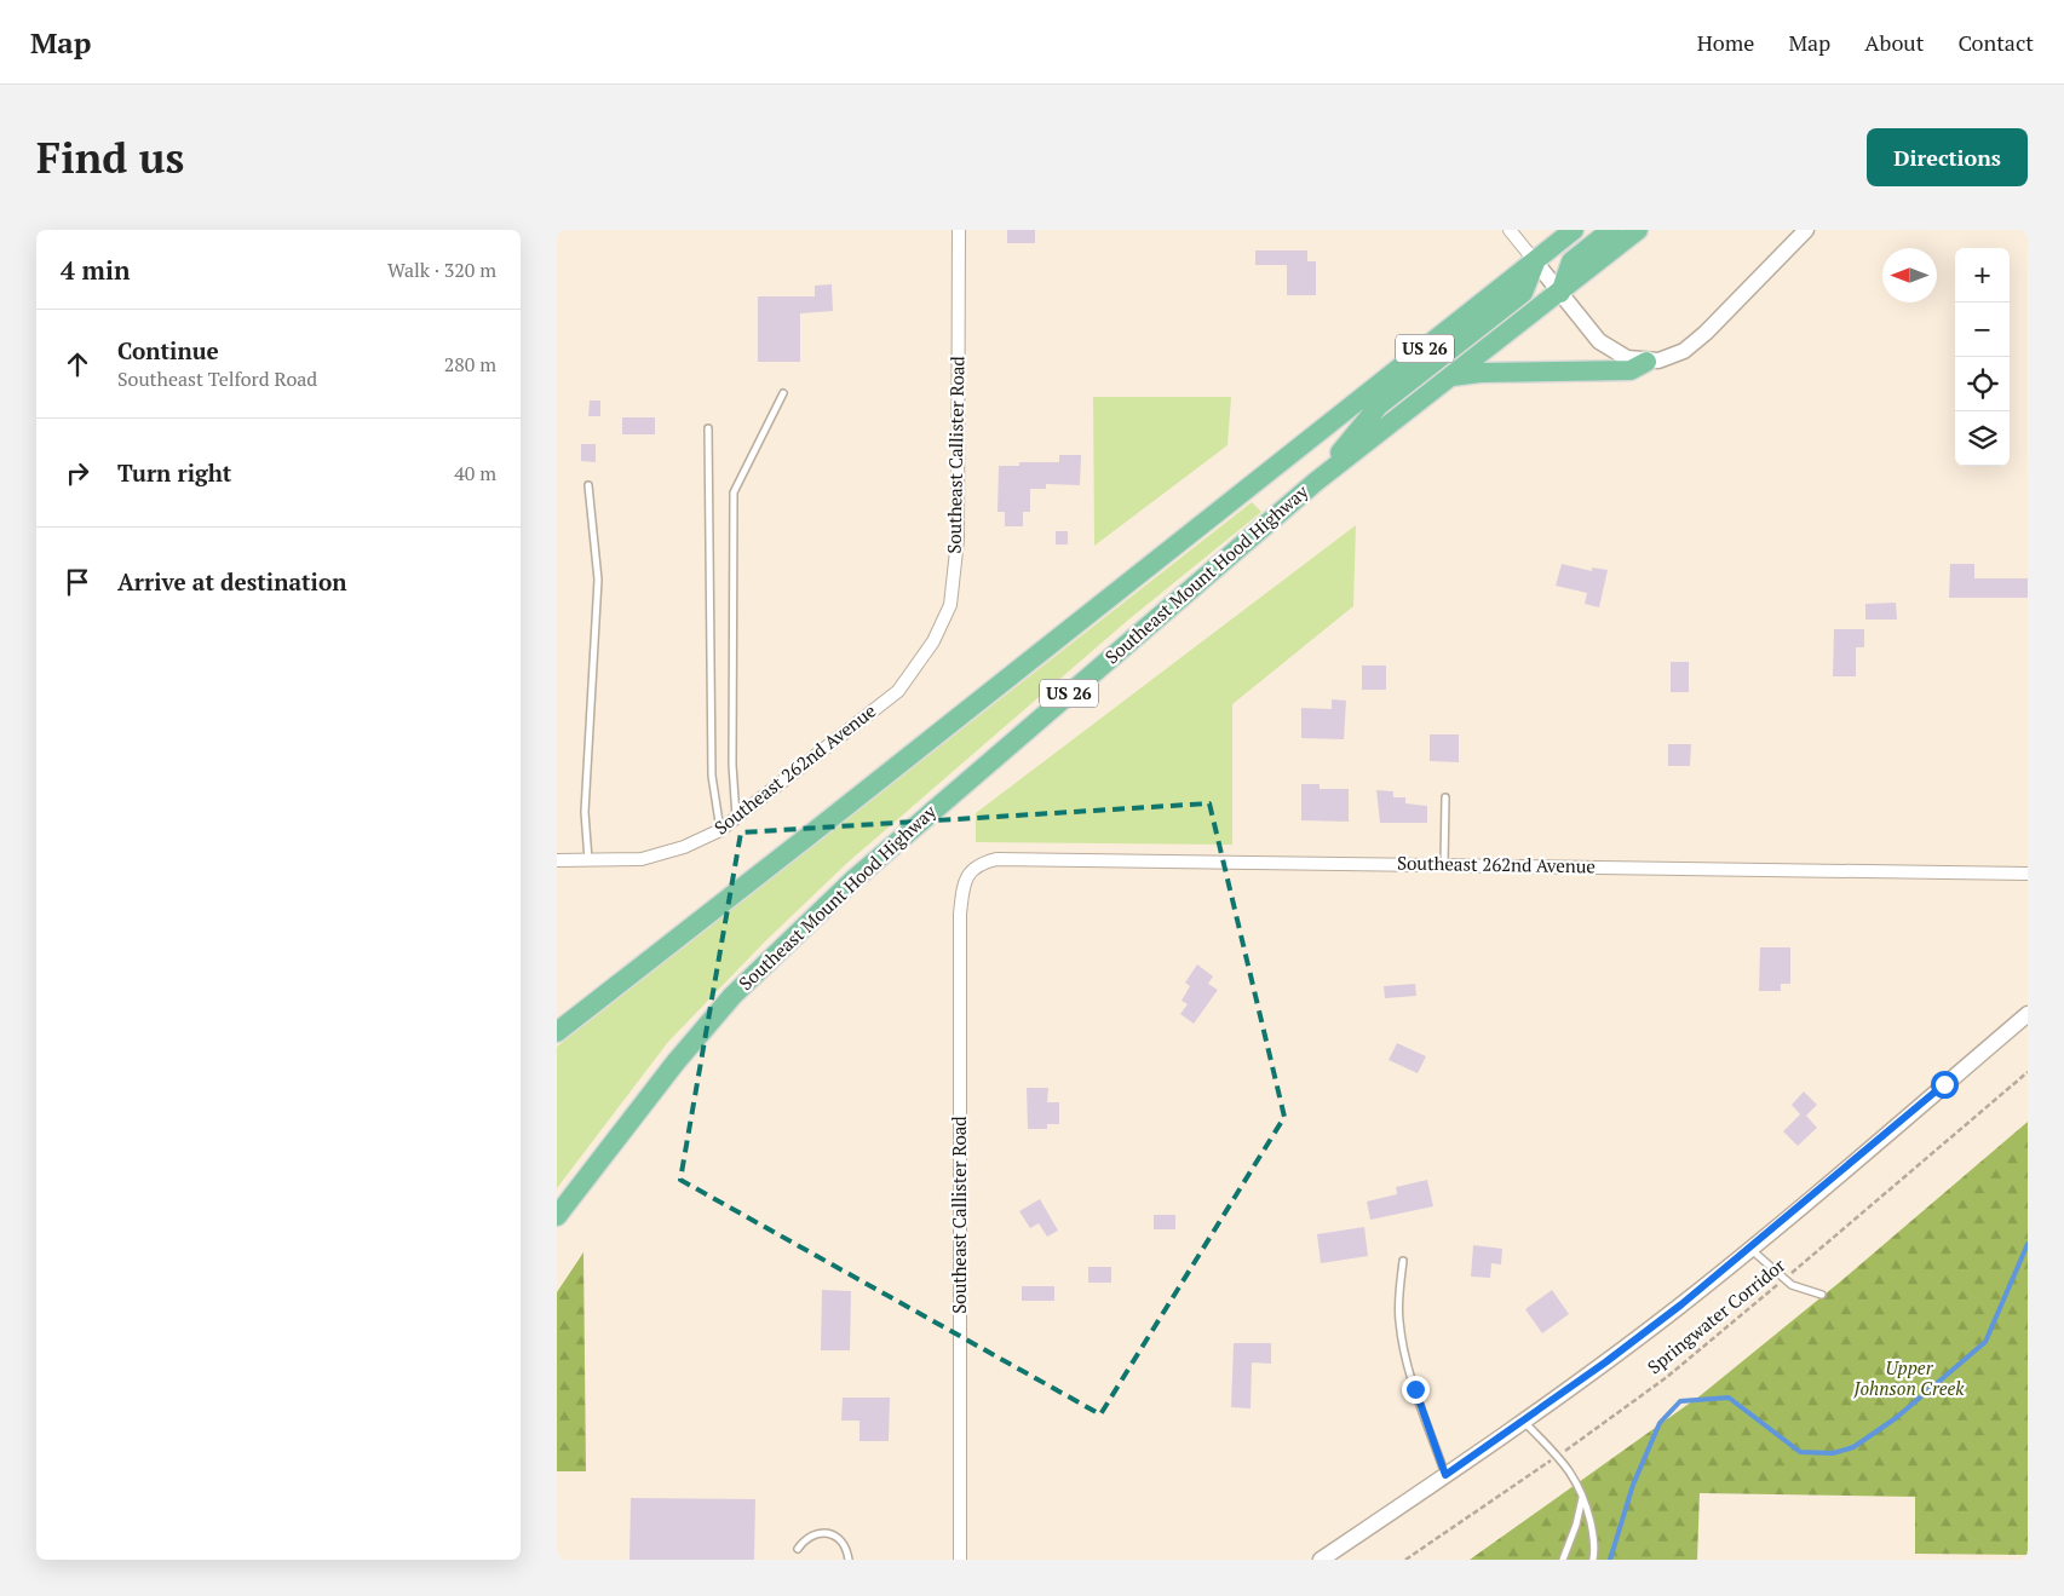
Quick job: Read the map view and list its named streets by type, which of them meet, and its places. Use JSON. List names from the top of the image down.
{
  "streets": {
    "highway": ["US 26", "Southeast Mount Hood Highway"],
    "street": ["Southeast Callister Road", "Southeast 262nd Avenue"],
    "path": ["Springwater Corridor"]
  },
  "crossings": [
    ["Southeast Callister Road", "Southeast 262nd Avenue"]
  ],
  "parks": ["Upper Johnson Creek"],
  "north": "left",
  "page": {
    "header": "Map",
    "nav": [
      "Home",
      "Map",
      "About",
      "Contact"
    ],
    "buttons": "Directions",
    "title": "Find us",
    "heading": ["4 min", "Walk · 320 m"],
    "map_buttons": ["+", "−"],
    "list": [
      ["Continue", "Southeast Telford Road", "280 m"],
      ["Turn right", "40 m"],
      "Arrive at destination"
    ]
  }
}
